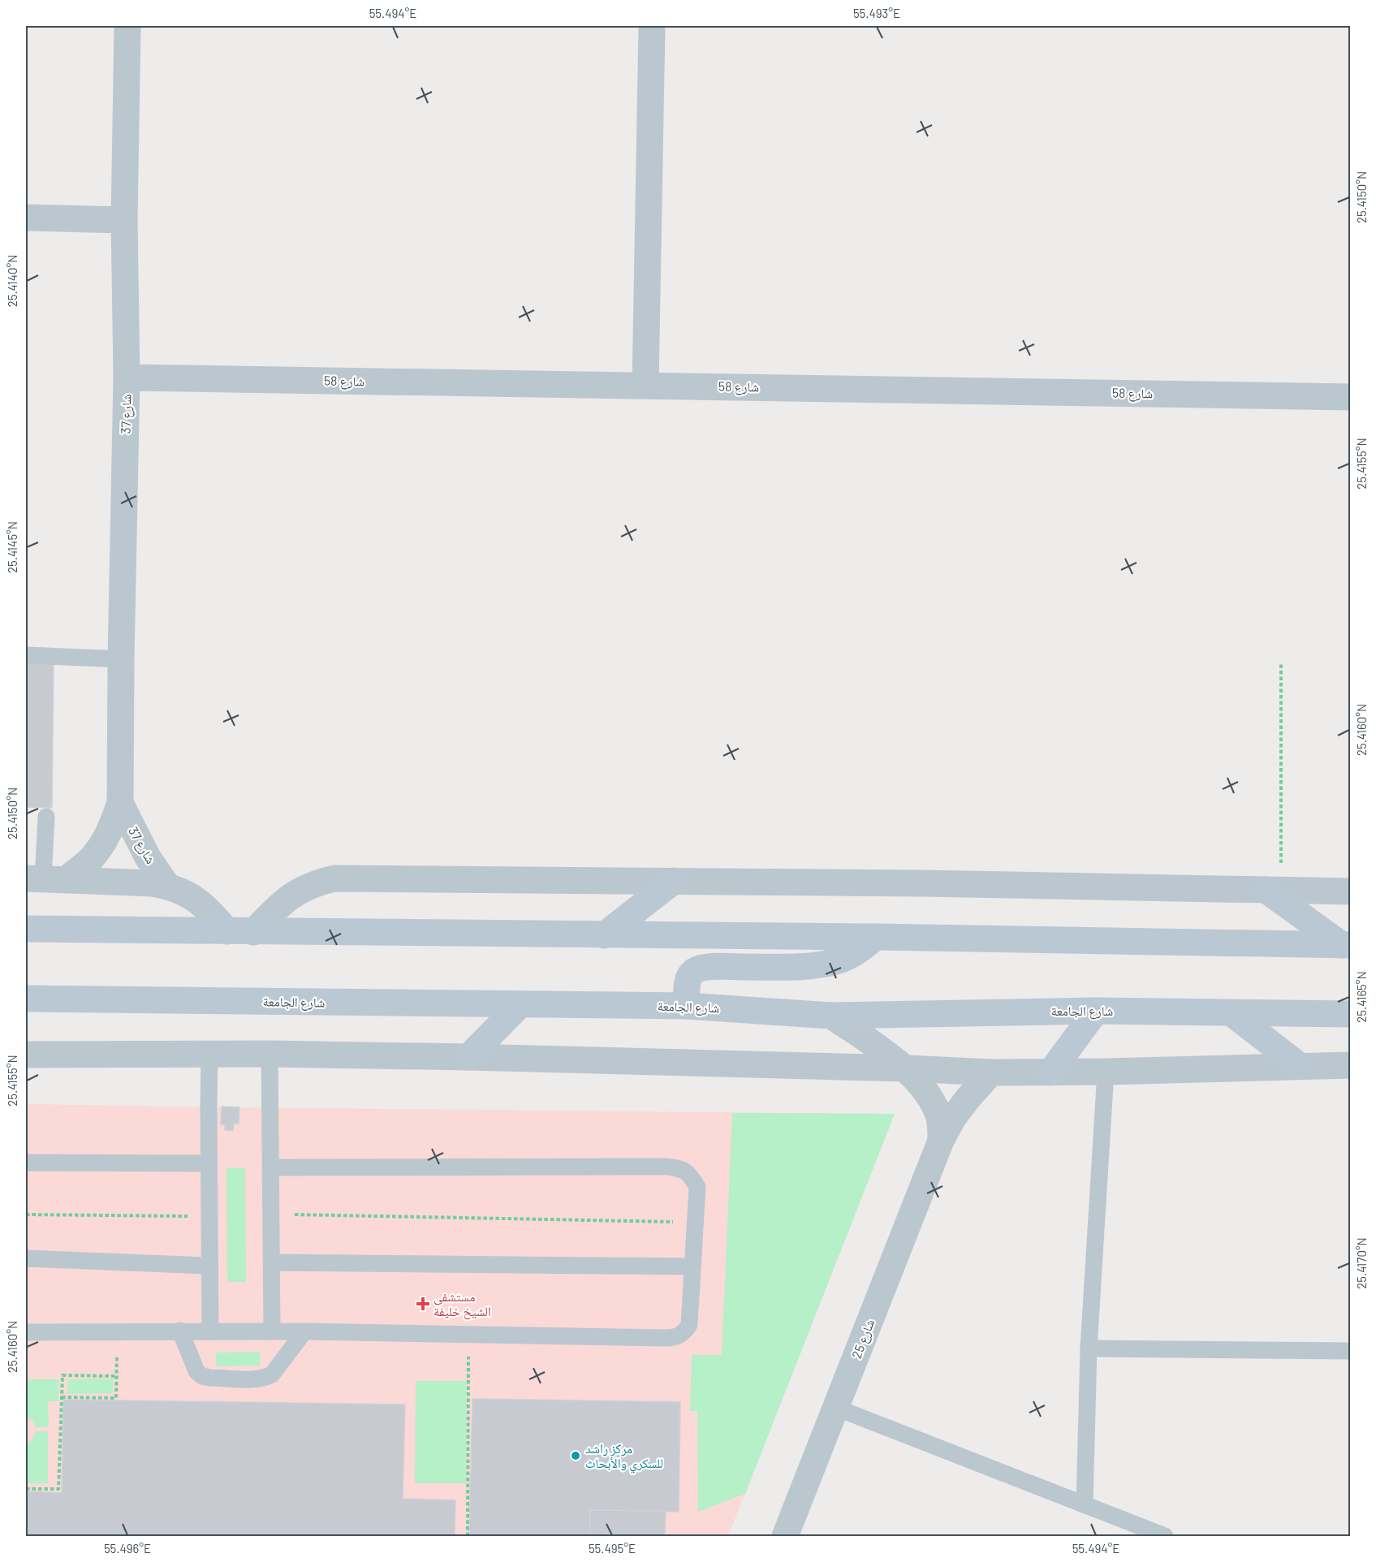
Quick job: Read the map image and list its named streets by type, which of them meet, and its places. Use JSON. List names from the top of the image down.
{
  "streets": {
    "main road": ["شارع الجامعة"],
    "street": ["شارع 58", "شارع 37", "شارع 25"]
  },
  "crossings": [
    ["شارع 58", "شارع 37"],
    ["شارع الجامعة", "شارع 25"]
  ],
  "places": {
    "health": ["مستشفى الشيخ خليفة"],
    "other": ["مركز راشد للسكري والأبحاث"]
  },
  "coordinates": [
    "55.494°E",
    "55.493°E",
    "25.4150°N",
    "25.4140°N",
    "25.4155°N",
    "25.4145°N",
    "25.4160°N",
    "25.4165°N",
    "25.4170°N",
    "55.496°E",
    "55.495°E"
  ]
}
